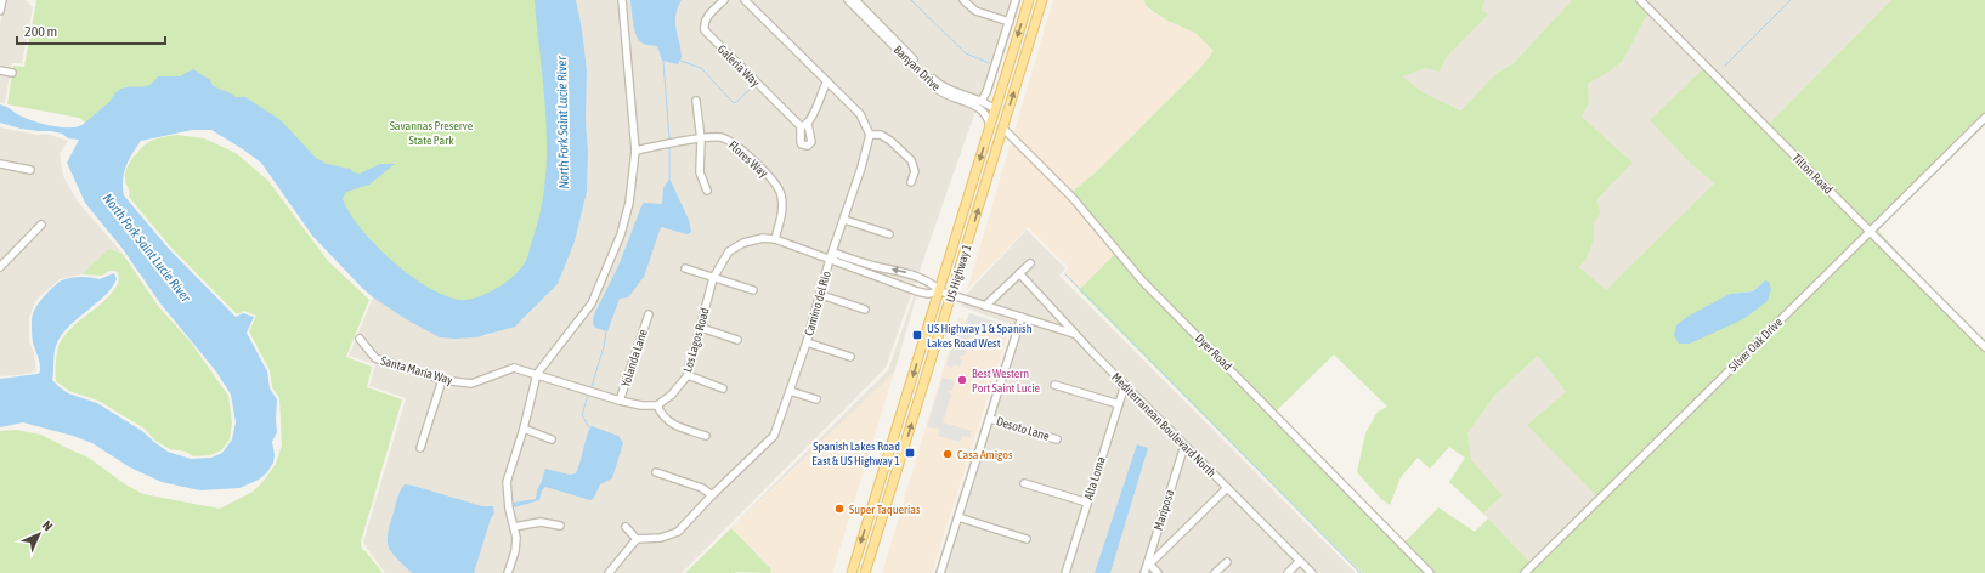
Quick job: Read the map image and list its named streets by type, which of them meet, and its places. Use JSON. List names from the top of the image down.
{
  "streets": {
    "main road": ["US Highway 1"],
    "street": [
      "Galeria Way",
      "Banyan Drive",
      "Flores Way",
      "Tilton Road",
      "Camino del Rio",
      "Los Lagos Road",
      "Silver Oak Drive",
      "Dyer Road",
      "Yolanda Lane",
      "Santa Maria Way",
      "Mediterranean Boulevard North",
      "Desoto Lane",
      "Alta Loma",
      "Mariposa"
    ]
  },
  "crossings": [
    ["Banyan Drive", "US Highway 1"],
    ["Flores Way", "Los Lagos Road"],
    ["Tilton Road", "Silver Oak Drive"],
    ["US Highway 1", "Los Lagos Road"],
    ["US Highway 1", "Dyer Road"],
    ["Camino del Rio", "Los Lagos Road"],
    ["Mediterranean Boulevard North", "Alta Loma"],
    ["Mediterranean Boulevard North", "Mariposa"]
  ],
  "water": ["North Fork Saint Lucie River"],
  "parks": ["Savannas Preserve State Park"],
  "places": {
    "transit": ["US Highway 1 & Spanish Lakes Road West", "Spanish Lakes Road East & US Highway 1"],
    "other": ["Best Western Port Saint Lucie", "Casa Amigos", "Super Taquerias"]
  },
  "scale_bar": "200 m",
  "north": "top right"
}
